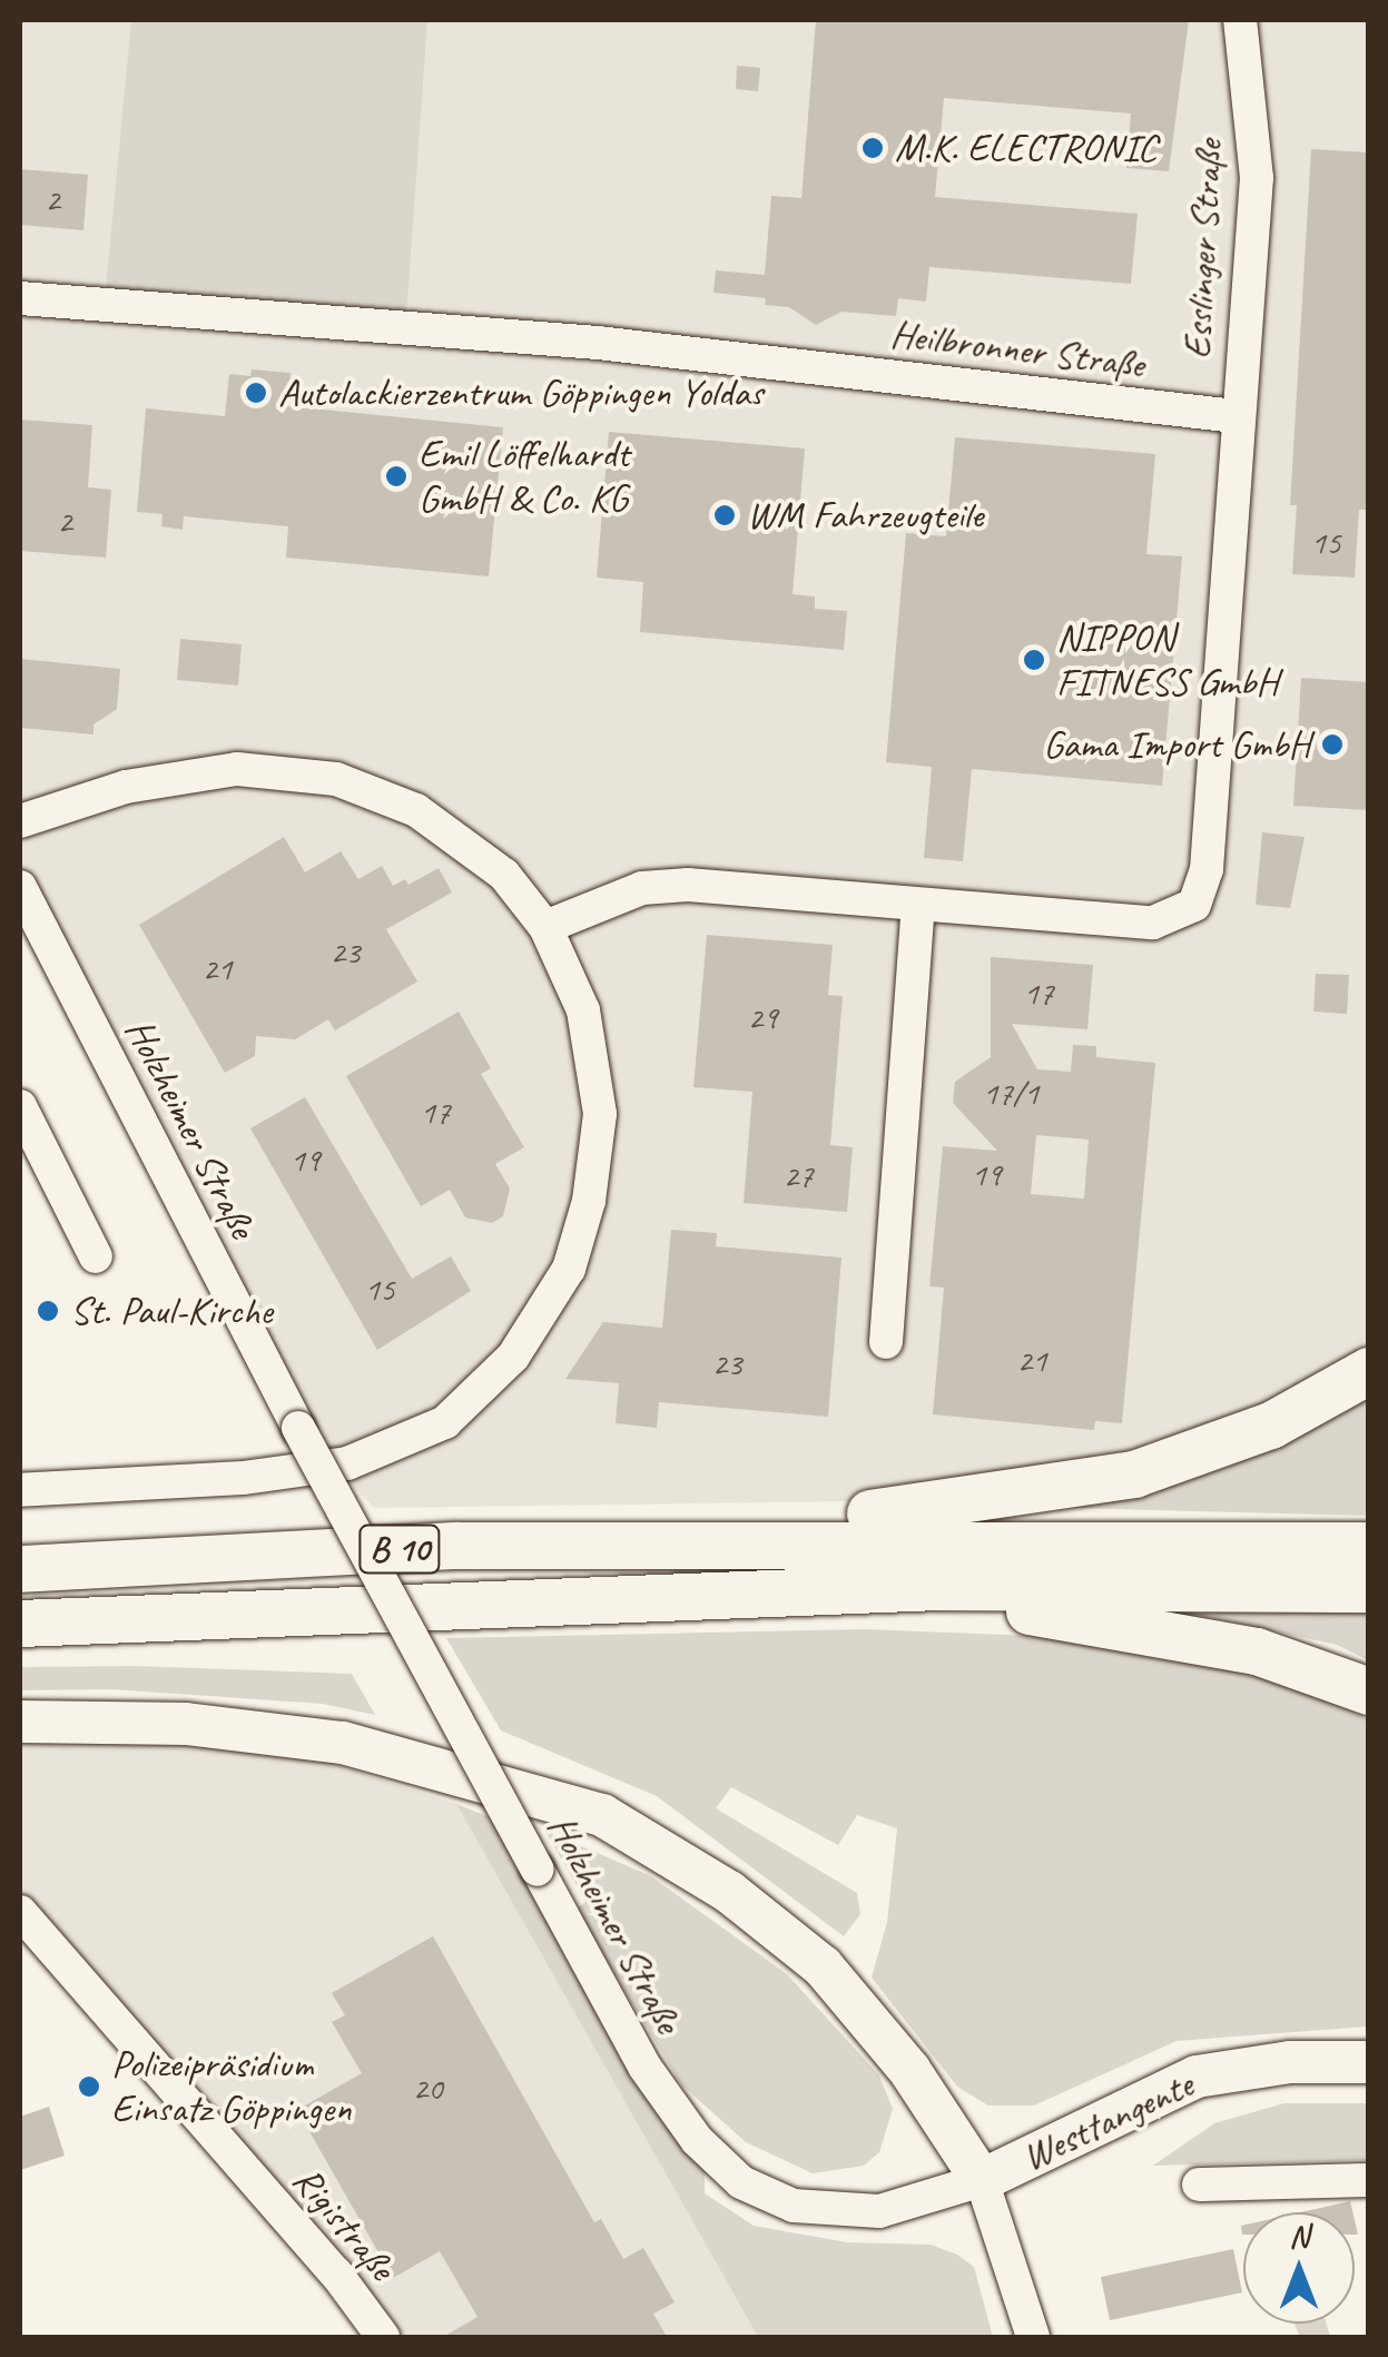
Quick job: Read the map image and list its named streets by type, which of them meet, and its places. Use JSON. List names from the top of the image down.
{
  "streets": {
    "highway": ["B 10"],
    "main road": ["Westtangente"],
    "street": [
      "Esslinger Straße",
      "Heilbronner Straße",
      "Holzheimer Straße",
      "Rigistraße"
    ]
  },
  "crossings": [
    ["Esslinger Straße", "Heilbronner Straße"],
    ["Holzheimer Straße", "Westtangente"]
  ],
  "places": [
    "M.K. ELECTRONIC",
    "Autolackierzentrum Göppingen Yoldas",
    "Emil Löffelhardt GmbH & Co. KG",
    "WM Fahrzeugteile",
    "NIPPON FITNESS GmbH",
    "Gama Import GmbH",
    "St. Paul-Kirche",
    "Polizeipräsidium Einsatz Göppingen"
  ],
  "house_numbers": [
    "2",
    "2",
    "15",
    "23",
    "21",
    "17",
    "29",
    "17/1",
    "17",
    "19",
    "19",
    "27",
    "15",
    "21",
    "23",
    "20"
  ],
  "north": "top"
}
